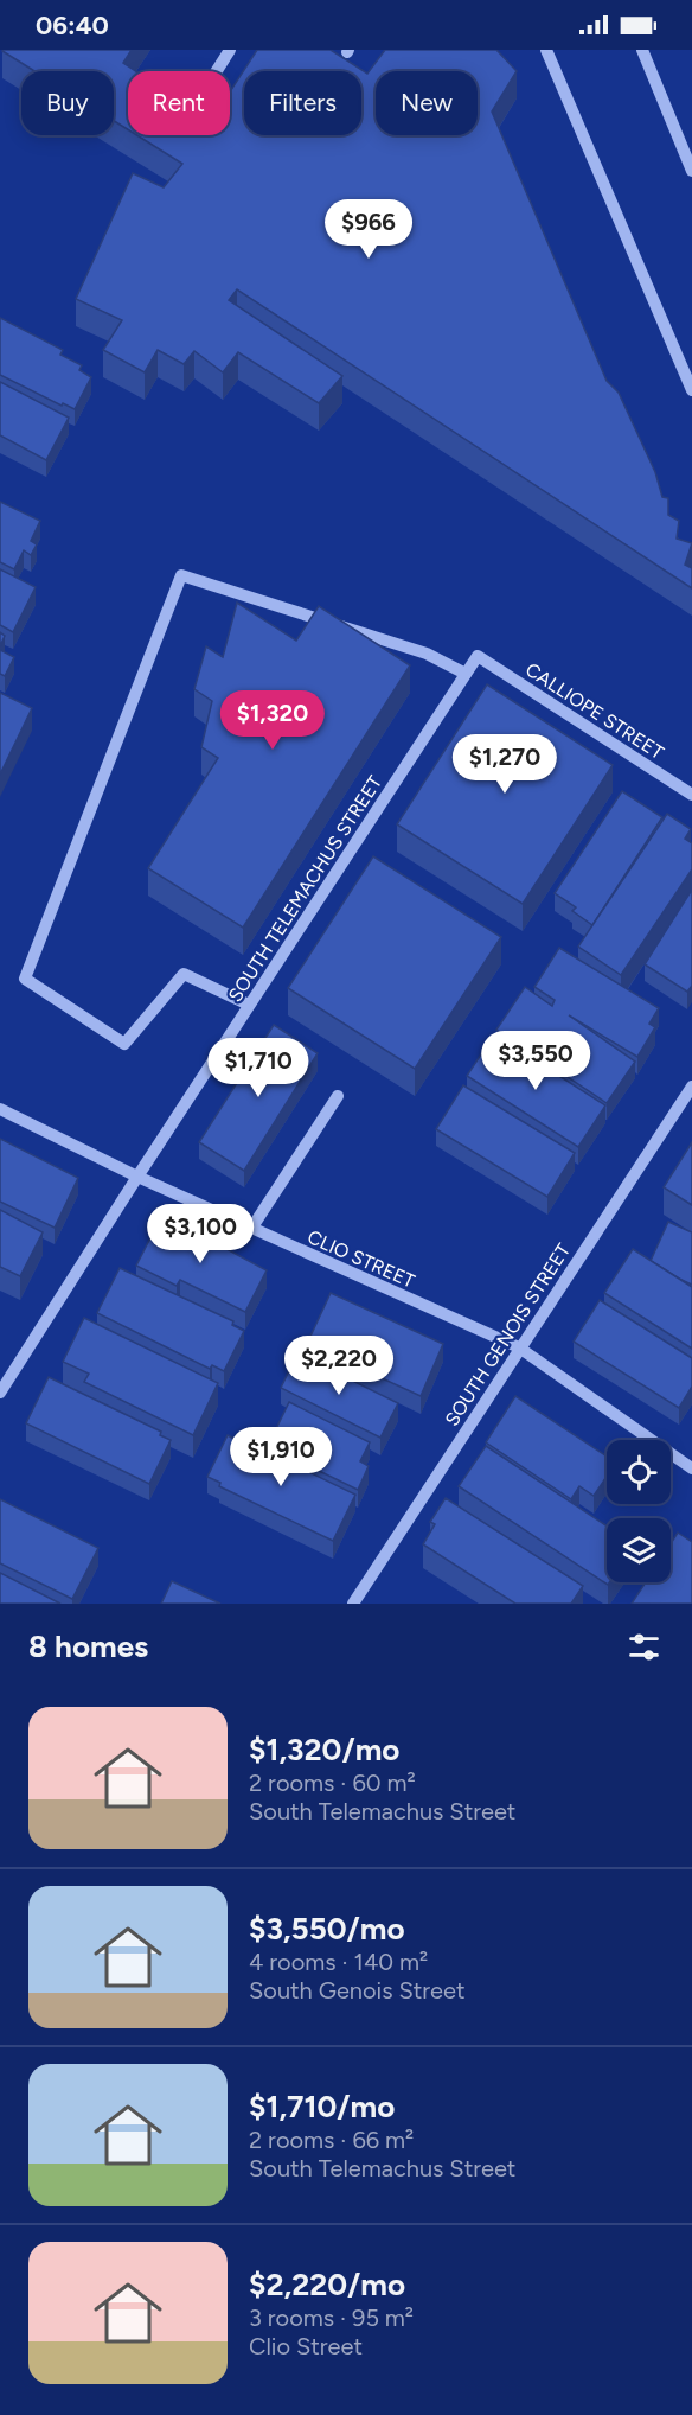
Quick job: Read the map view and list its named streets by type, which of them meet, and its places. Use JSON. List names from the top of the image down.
{
  "streets": {
    "street": [
      "CALLIOPE STREET",
      "SOUTH TELEMACHUS STREET",
      "CLIO STREET",
      "SOUTH GENOIS STREET"
    ]
  },
  "crossings": [
    ["CALLIOPE STREET", "SOUTH TELEMACHUS STREET"],
    ["SOUTH TELEMACHUS STREET", "CLIO STREET"],
    ["CLIO STREET", "SOUTH GENOIS STREET"]
  ],
  "page": {
    "status": "06:40",
    "chip": [
      "Buy",
      "Rent",
      "Filters",
      "New"
    ],
    "price": [
      "$966",
      "$1,320",
      "$1,270",
      "$3,550",
      "$1,710",
      "$3,100",
      "$2,220",
      "$1,910"
    ],
    "heading": "8 homes",
    "list": [
      {
        "name": "$1,320/mo",
        "note": "2 rooms · 60 m² · South Telemachus Street"
      },
      {
        "name": "$3,550/mo",
        "note": "4 rooms · 140 m² · South Genois Street"
      },
      {
        "name": "$1,710/mo",
        "note": "2 rooms · 66 m² · South Telemachus Street"
      },
      {
        "name": "$2,220/mo",
        "note": "3 rooms · 95 m² · Clio Street"
      }
    ]
  }
}
